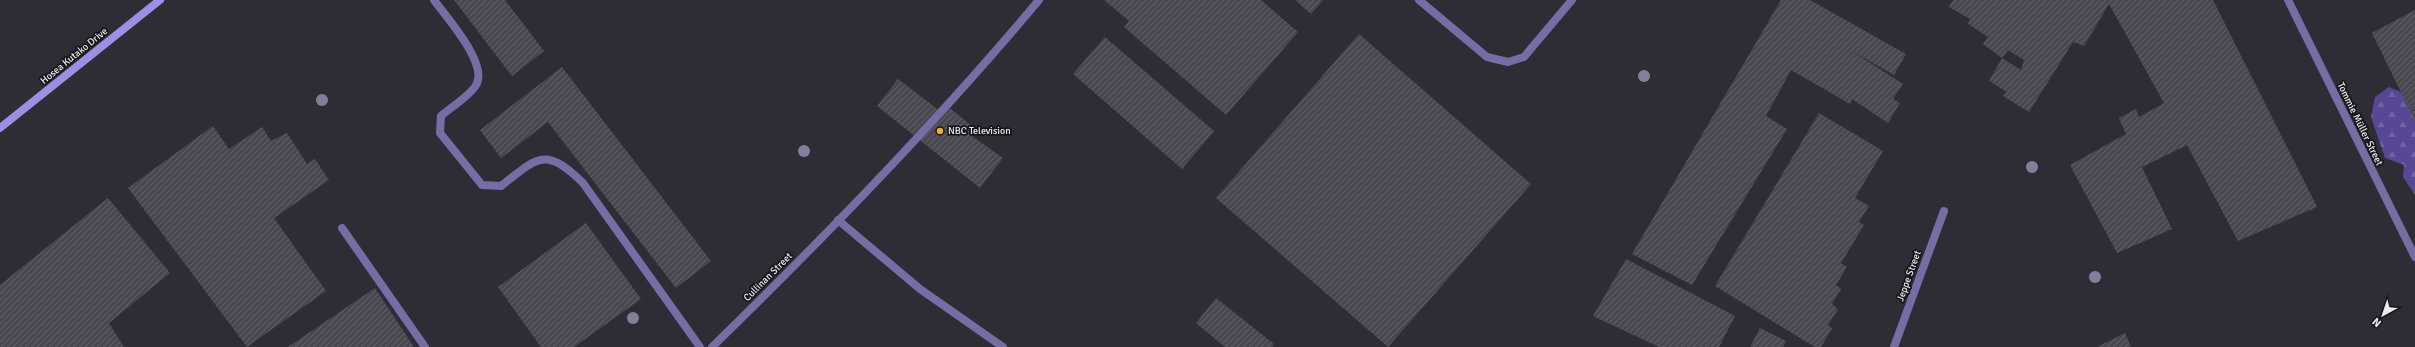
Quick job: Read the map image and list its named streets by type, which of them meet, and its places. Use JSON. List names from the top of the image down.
{
  "streets": {
    "main road": ["Hosea Kutako Drive"],
    "street": ["Tommie Müller Street", "Jeppe Street", "Cullinan Street"]
  },
  "places": ["NBC Television"],
  "north": "bottom left"
}
